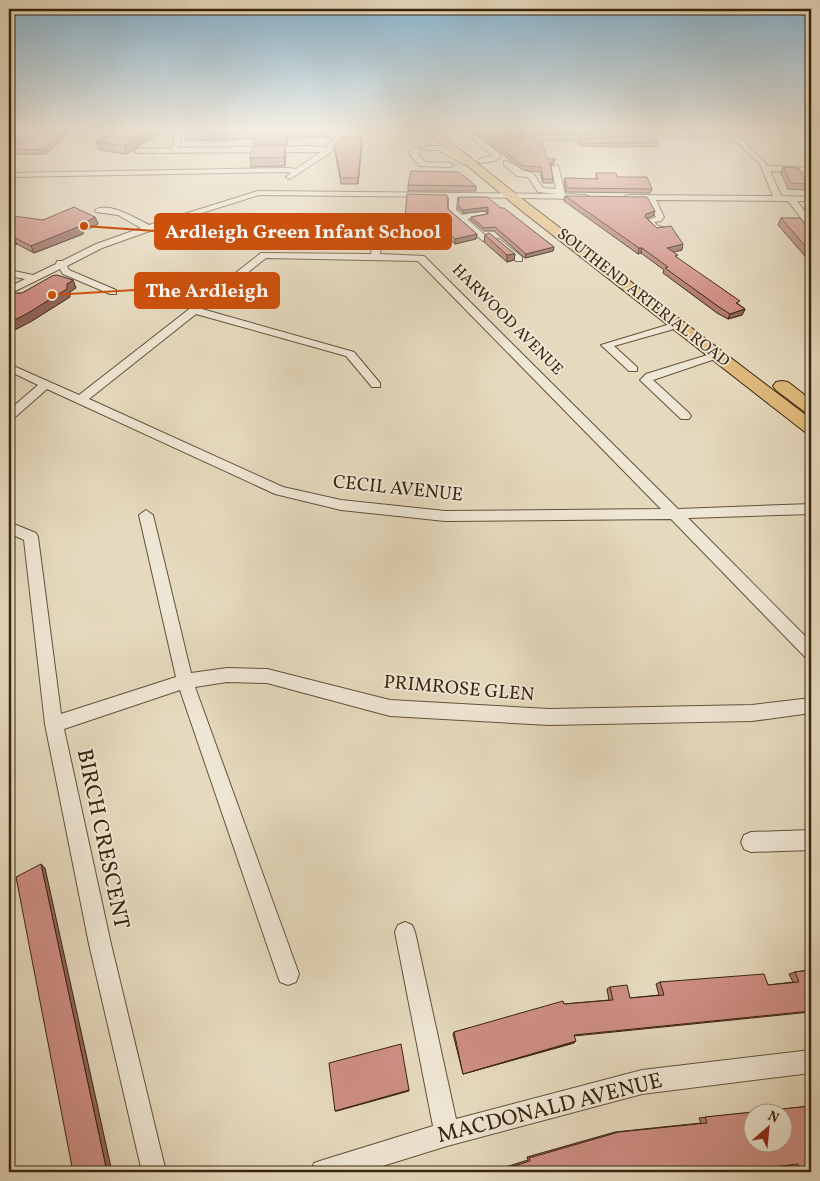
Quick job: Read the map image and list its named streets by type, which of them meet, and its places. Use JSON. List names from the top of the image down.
{
  "streets": {
    "highway": ["SOUTHEND ARTERIAL ROAD"],
    "street": [
      "HARWOOD AVENUE",
      "CECIL AVENUE",
      "PRIMROSE GLEN",
      "BIRCH CRESCENT",
      "MACDONALD AVENUE"
    ]
  },
  "crossings": [
    ["HARWOOD AVENUE", "CECIL AVENUE"],
    ["PRIMROSE GLEN", "BIRCH CRESCENT"]
  ],
  "places": ["Ardleigh Green Infant School", "The Ardleigh"],
  "north": "top right"
}
